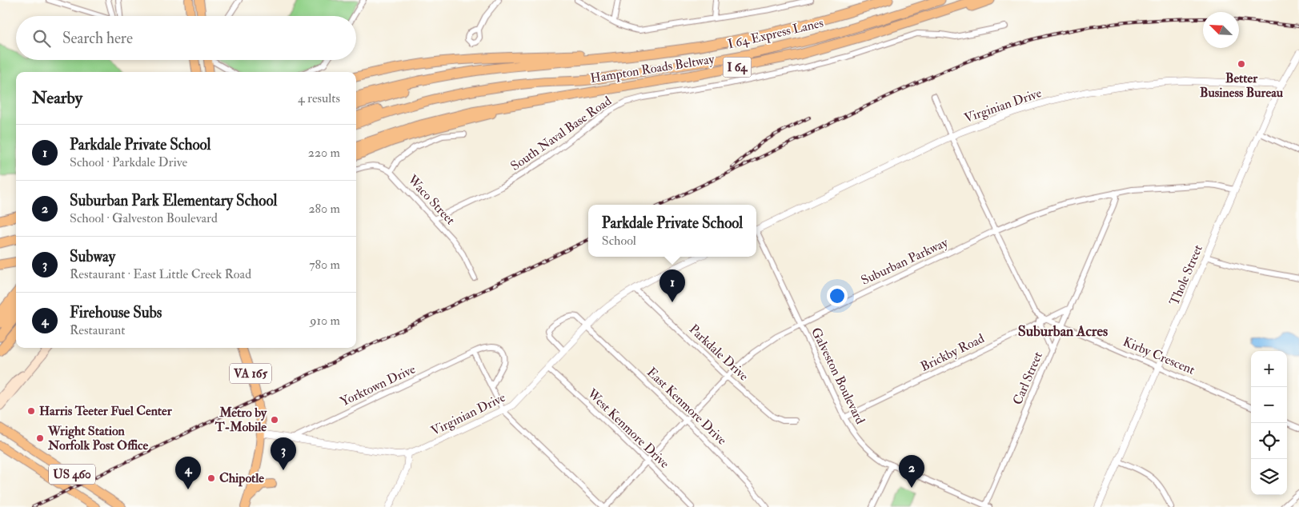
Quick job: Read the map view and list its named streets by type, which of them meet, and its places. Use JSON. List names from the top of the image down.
{
  "streets": {
    "highway": ["I 64 Express Lanes", "I 64", "Hampton Roads Beltway"],
    "main road": ["VA 165", "US 460"],
    "street": [
      "Virginian Drive",
      "South Naval Base Road",
      "Waco Street",
      "Suburban Parkway",
      "Thole Street",
      "Parkdale Drive",
      "Brickby Road",
      "Kirby Crescent",
      "Galveston Boulevard",
      "Carl Street",
      "Yorktown Drive",
      "East Kenmore Drive",
      "West Kenmore Drive"
    ]
  },
  "crossings": [
    ["Virginian Drive", "Thole Street"],
    ["Virginian Drive", "Parkdale Drive"],
    ["Virginian Drive", "Kirby Crescent"],
    ["Virginian Drive", "VA 165"],
    ["Virginian Drive", "Yorktown Drive"],
    ["Virginian Drive", "East Kenmore Drive"],
    ["Virginian Drive", "West Kenmore Drive"],
    ["South Naval Base Road", "Waco Street"],
    ["Suburban Parkway", "Thole Street"],
    ["Suburban Parkway", "Parkdale Drive"],
    ["Suburban Parkway", "Kirby Crescent"],
    ["Suburban Parkway", "Galveston Boulevard"],
    ["Suburban Parkway", "Carl Street"],
    ["Suburban Parkway", "East Kenmore Drive"],
    ["Suburban Parkway", "West Kenmore Drive"],
    ["Thole Street", "Kirby Crescent"],
    ["Brickby Road", "Kirby Crescent"],
    ["Brickby Road", "Galveston Boulevard"],
    ["Brickby Road", "Carl Street"],
    ["Kirby Crescent", "Carl Street"],
    ["Galveston Boulevard", "Carl Street"]
  ],
  "districts": ["Suburban Acres"],
  "places": [
    "Better Business Bureau",
    "Harris Teeter Fuel Center",
    "Metro by T-Mobile",
    "Wright Station Norfolk Post Office",
    "Chipotle"
  ],
  "north": "top left",
  "page": {
    "search": "Search here",
    "heading": ["Nearby", "4 results"],
    "list": [
      {
        "mark": "1",
        "name": "Parkdale Private School",
        "note": "School · Parkdale Drive",
        "value": "220 m"
      },
      {
        "mark": "2",
        "name": "Suburban Park Elementary School",
        "note": "School · Galveston Boulevard",
        "value": "280 m"
      },
      {
        "mark": "3",
        "name": "Subway",
        "note": "Restaurant · East Little Creek Road",
        "value": "780 m"
      },
      {
        "mark": "4",
        "name": "Firehouse Subs",
        "note": "Restaurant",
        "value": "910 m"
      }
    ],
    "popup": ["Parkdale Private School", "School"],
    "pins": [
      "1",
      "3",
      "2",
      "4"
    ],
    "map_buttons": ["+", "−"]
  }
}
